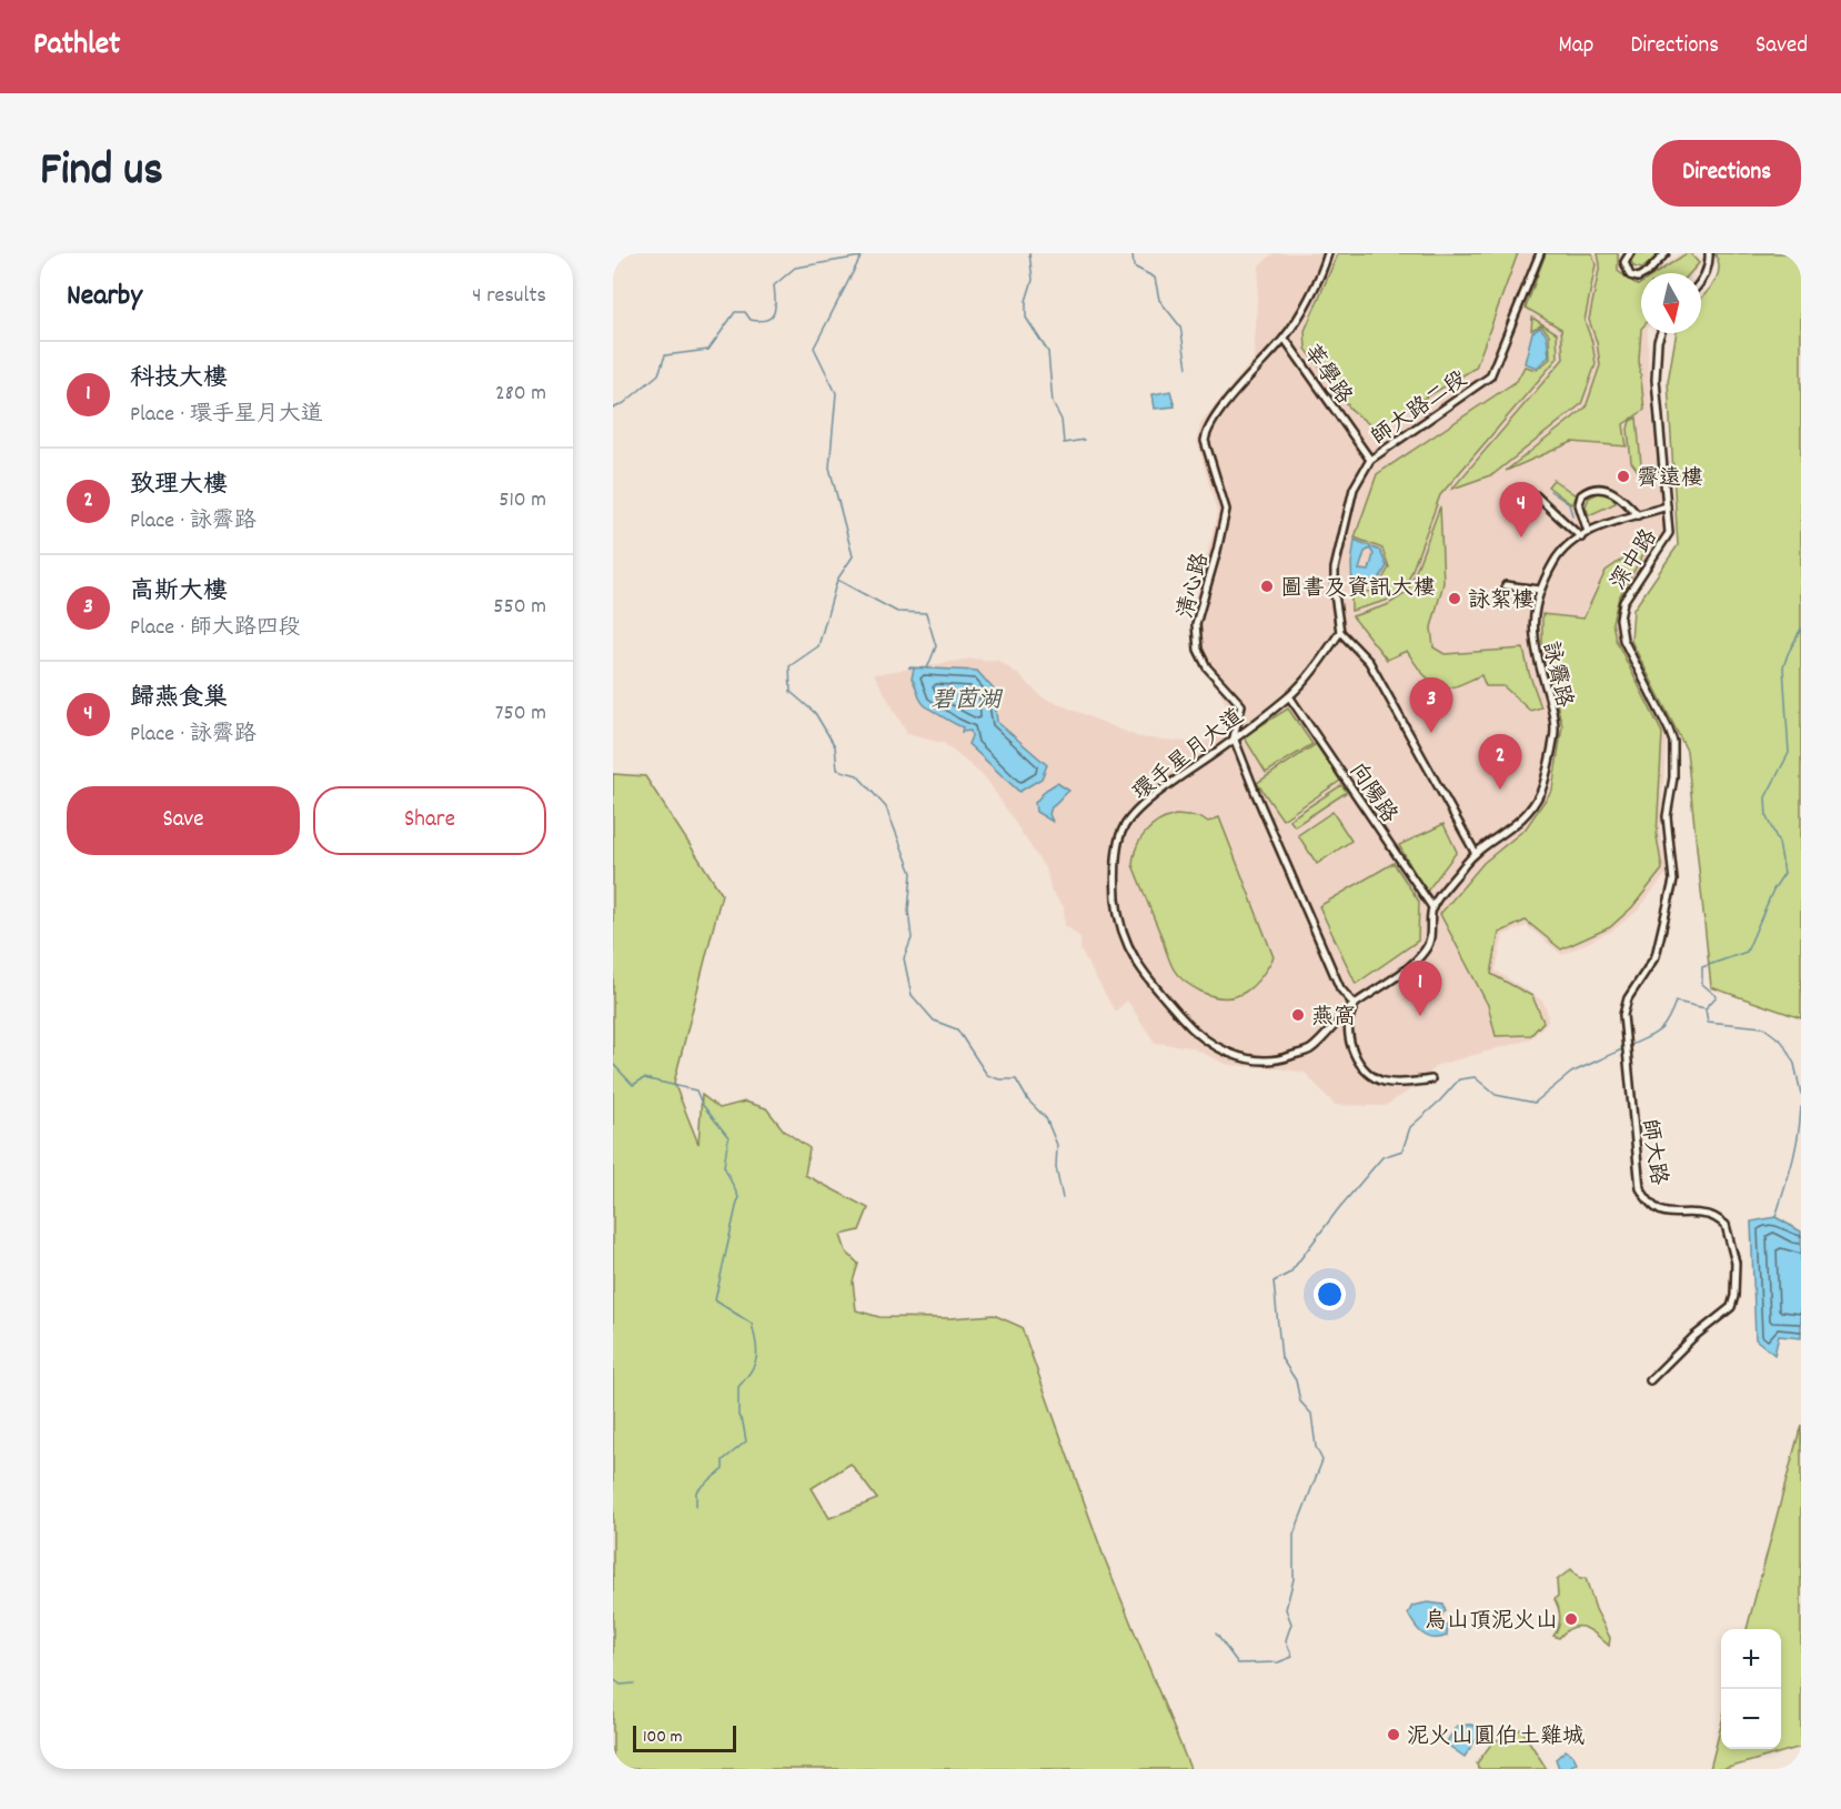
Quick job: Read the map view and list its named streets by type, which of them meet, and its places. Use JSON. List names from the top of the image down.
{
  "streets": {
    "street": [
      "莘學路",
      "師大路二段",
      "深中路",
      "清心路",
      "詠霽路",
      "環手星月大道",
      "向陽路",
      "師大路"
    ]
  },
  "crossings": [
    ["莘學路", "師大路二段"],
    ["莘學路", "清心路"],
    ["深中路", "詠霽路"],
    ["深中路", "師大路"],
    ["清心路", "環手星月大道"],
    ["環手星月大道", "向陽路"]
  ],
  "water": ["碧茵湖"],
  "places": [
    "霽遠樓",
    "圖書及資訊大樓",
    "詠絮樓",
    "燕窩",
    "烏山頂泥火山",
    "泥火山圓伯土雞城"
  ],
  "scale_bar": "100 m",
  "north": "bottom",
  "page": {
    "header": "Pathlet",
    "nav": ["Map", "Directions", "Saved"],
    "title": "Find us",
    "buttons": [
      "Directions",
      ["Save", "Share"]
    ],
    "heading": ["Nearby", "4 results"],
    "list": [
      {
        "mark": "1",
        "name": "科技大樓",
        "note": "Place · 環手星月大道",
        "value": "280 m"
      },
      {
        "mark": "2",
        "name": "致理大樓",
        "note": "Place · 詠霽路",
        "value": "510 m"
      },
      {
        "mark": "3",
        "name": "高斯大樓",
        "note": "Place · 師大路四段",
        "value": "550 m"
      },
      {
        "mark": "4",
        "name": "歸燕食巢",
        "note": "Place · 詠霽路",
        "value": "750 m"
      }
    ],
    "pins": [
      "4",
      "3",
      "2",
      "1"
    ],
    "map_buttons": ["+", "−"],
    "scale": "100 m"
  }
}
